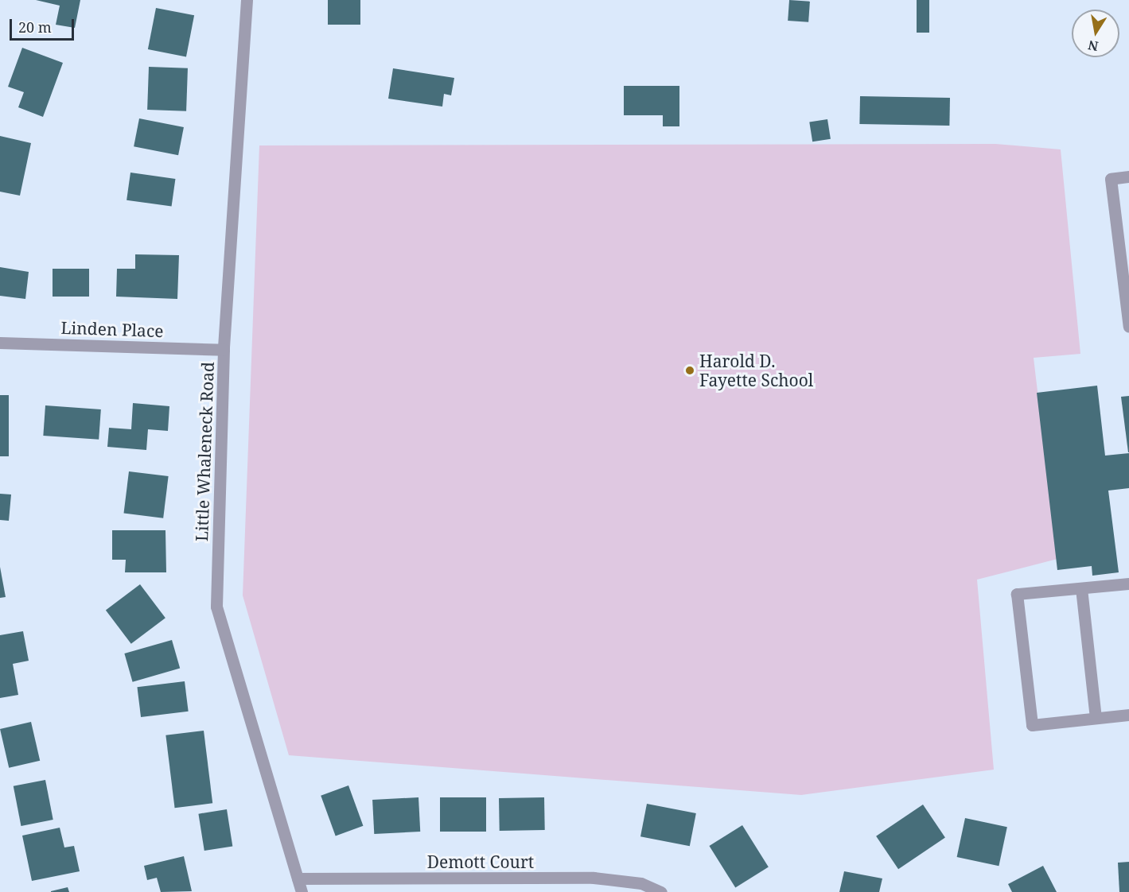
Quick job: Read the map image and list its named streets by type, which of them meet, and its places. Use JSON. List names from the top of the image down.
{
  "streets": {
    "street": ["Linden Place", "Little Whaleneck Road", "Demott Court"]
  },
  "crossings": [
    ["Linden Place", "Little Whaleneck Road"],
    ["Little Whaleneck Road", "Demott Court"]
  ],
  "places": ["Harold D. Fayette School"],
  "scale_bar": "20 m",
  "north": "bottom"
}
